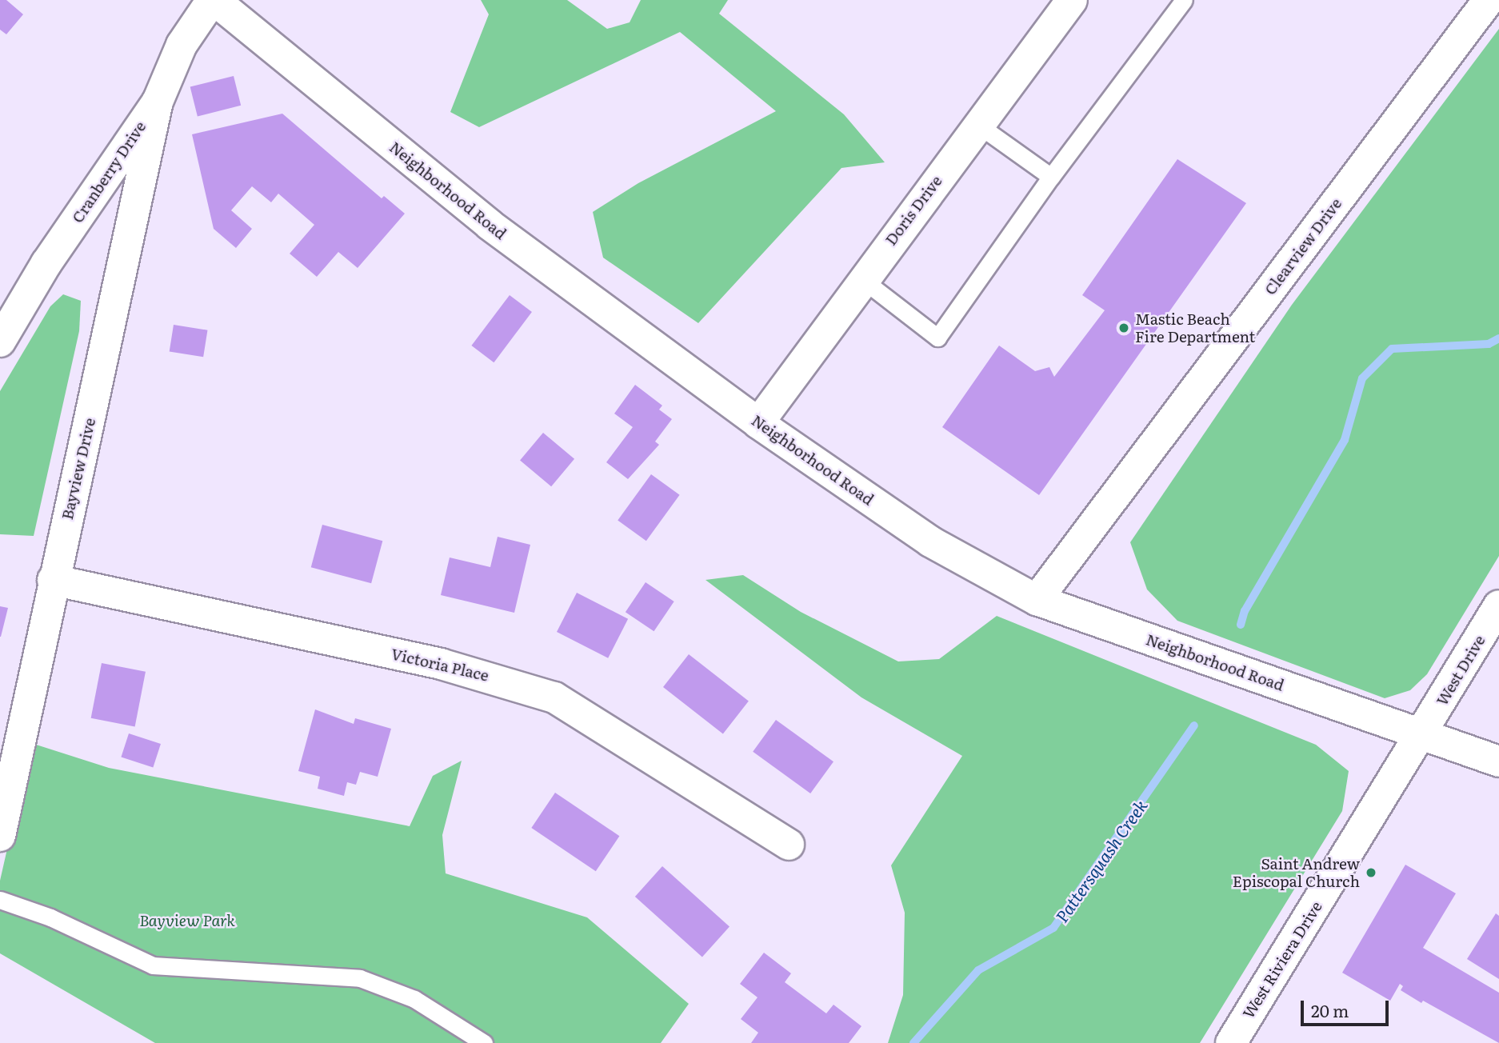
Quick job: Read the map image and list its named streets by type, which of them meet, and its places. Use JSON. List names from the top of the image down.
{
  "streets": {
    "street": [
      "Cranberry Drive",
      "Neighborhood Road",
      "Doris Drive",
      "Clearview Drive",
      "Bayview Drive",
      "Victoria Place",
      "West Drive",
      "West Riviera Drive"
    ]
  },
  "crossings": [
    ["Cranberry Drive", "Neighborhood Road"],
    ["Cranberry Drive", "Bayview Drive"],
    ["Neighborhood Road", "Doris Drive"],
    ["Neighborhood Road", "Clearview Drive"],
    ["Neighborhood Road", "West Drive"],
    ["Neighborhood Road", "West Riviera Drive"],
    ["Bayview Drive", "Victoria Place"],
    ["West Drive", "West Riviera Drive"]
  ],
  "water": ["Pattersquash Creek"],
  "parks": ["Bayview Park"],
  "places": ["Mastic Beach Fire Department", "Saint Andrew Episcopal Church"],
  "scale_bar": "20 m"
}
